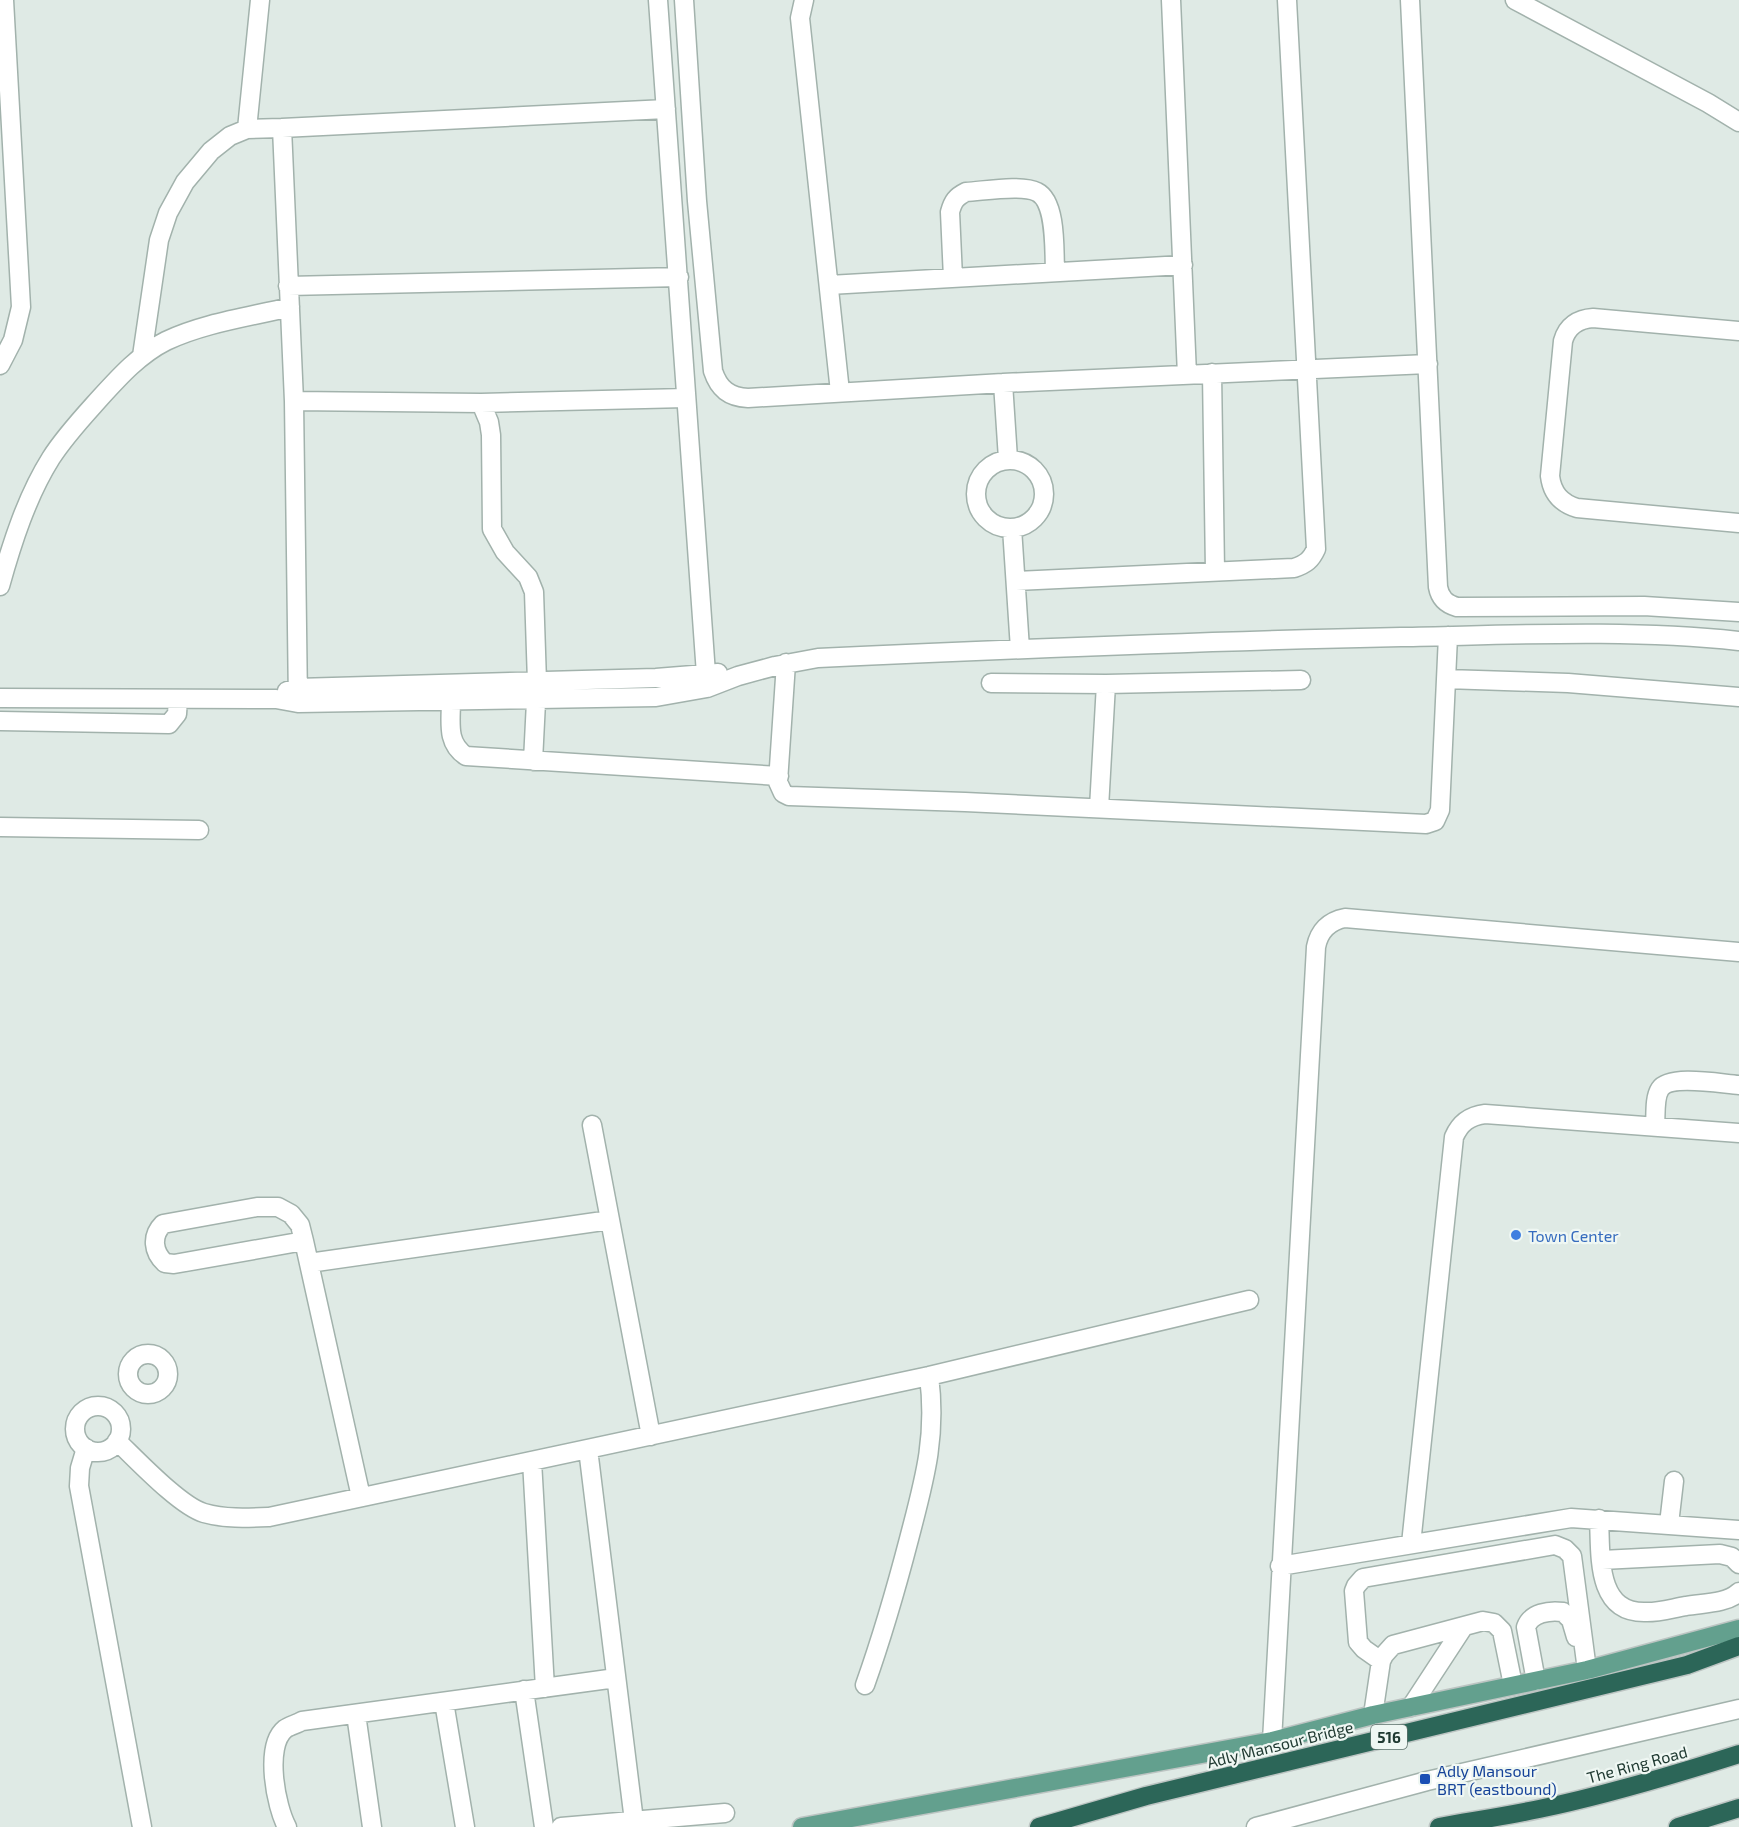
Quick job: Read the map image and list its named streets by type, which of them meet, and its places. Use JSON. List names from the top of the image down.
{
  "streets": {
    "highway": ["516", "Adly Mansour Bridge", "The Ring Road"]
  },
  "places": {
    "other": ["Town Center"],
    "transit": ["Adly Mansour BRT (eastbound)"]
  }
}
